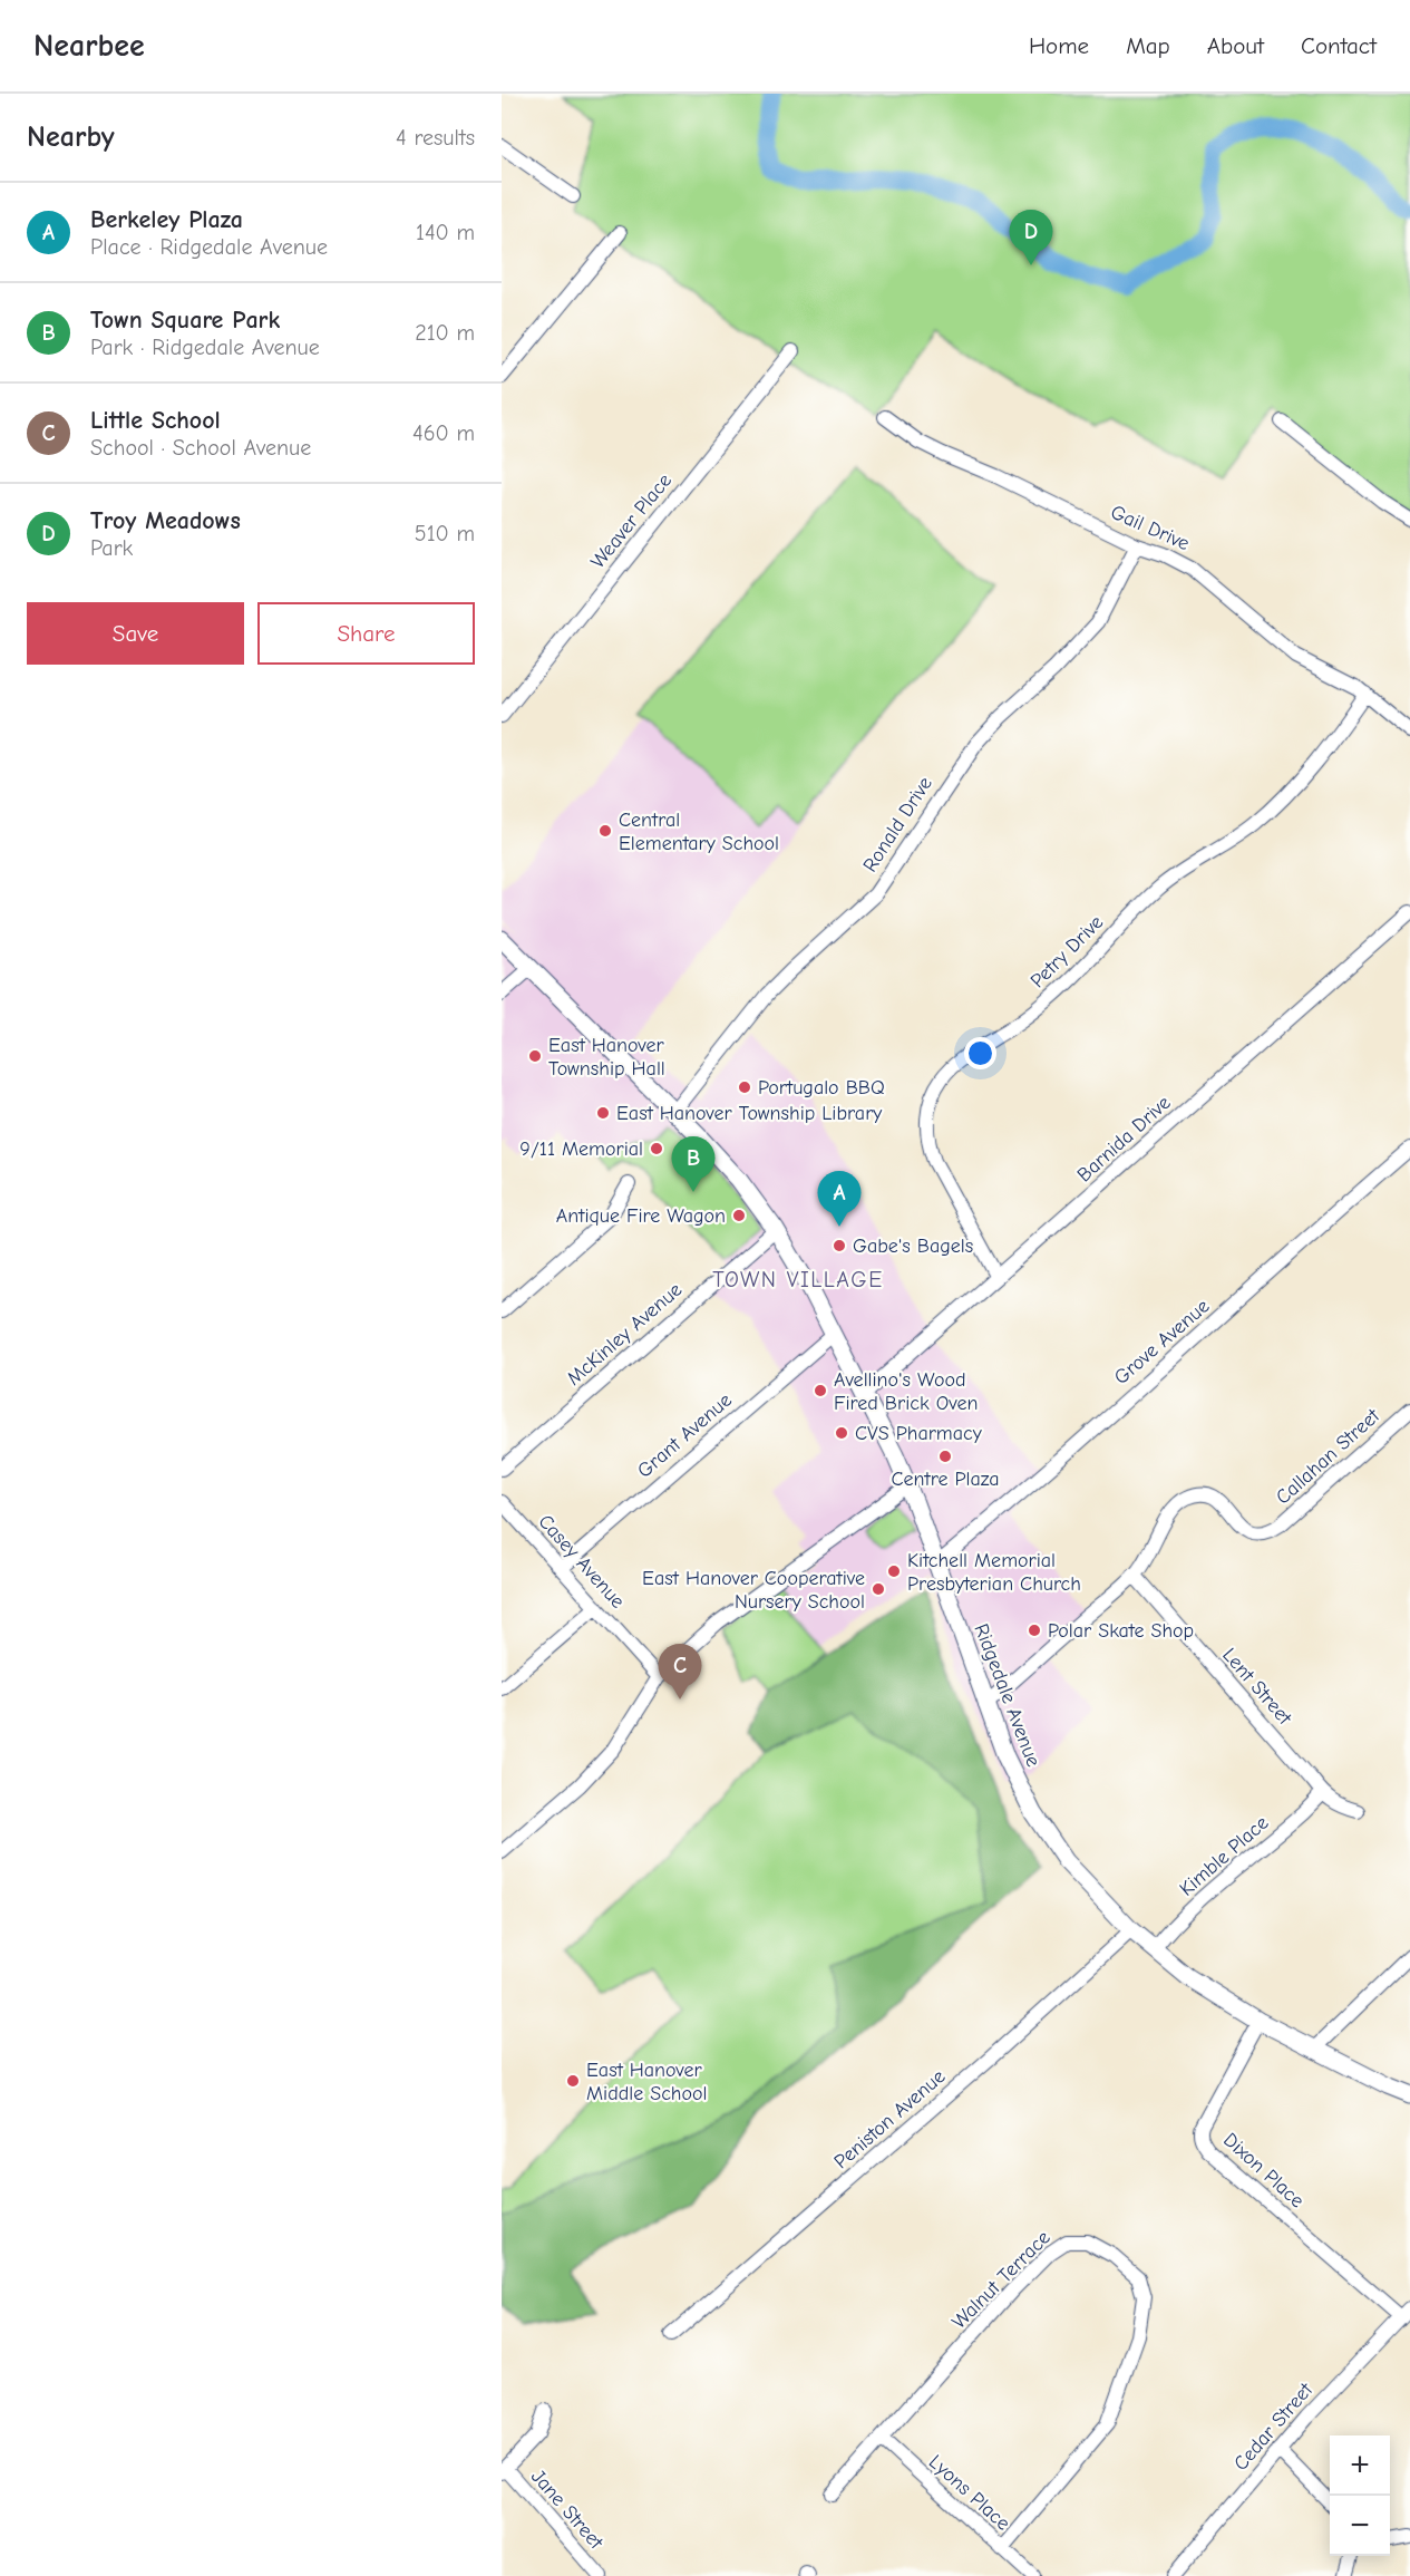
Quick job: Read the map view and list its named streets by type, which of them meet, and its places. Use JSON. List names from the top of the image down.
{
  "streets": {
    "main road": ["Ridgedale Avenue"],
    "street": [
      "Weaver Place",
      "Gail Drive",
      "Ronald Drive",
      "Petry Drive",
      "Barnida Drive",
      "McKinley Avenue",
      "Grove Avenue",
      "Grant Avenue",
      "Callahan Street",
      "Casey Avenue",
      "Lent Street",
      "Kimble Place",
      "Peniston Avenue",
      "Dixon Place",
      "Walnut Terrace",
      "Cedar Street",
      "Lyons Place",
      "Jane Street"
    ]
  },
  "crossings": [
    ["Gail Drive", "Ronald Drive"],
    ["Gail Drive", "Petry Drive"],
    ["Ronald Drive", "Ridgedale Avenue"],
    ["Petry Drive", "Barnida Drive"],
    ["Barnida Drive", "Ridgedale Avenue"],
    ["McKinley Avenue", "Ridgedale Avenue"],
    ["Grove Avenue", "Ridgedale Avenue"],
    ["Grant Avenue", "Casey Avenue"],
    ["Grant Avenue", "Ridgedale Avenue"],
    ["Callahan Street", "Lent Street"],
    ["Lent Street", "Kimble Place"],
    ["Ridgedale Avenue", "Kimble Place"],
    ["Ridgedale Avenue", "Peniston Avenue"],
    ["Ridgedale Avenue", "Dixon Place"],
    ["Dixon Place", "Cedar Street"],
    ["Walnut Terrace", "Lyons Place"]
  ],
  "districts": ["TOWN VILLAGE"],
  "places": [
    "Central Elementary School",
    "East Hanover Township Hall",
    "Portugalo BBQ",
    "East Hanover Township Library",
    "9/11 Memorial",
    "Antique Fire Wagon",
    "Gabe's Bagels",
    "Avellino's Wood Fired Brick Oven",
    "CVS Pharmacy",
    "Centre Plaza",
    "Kitchell Memorial Presbyterian Church",
    "East Hanover Cooperative Nursery School",
    "Polar Skate Shop",
    "East Hanover Middle School"
  ],
  "page": {
    "header": "Nearbee",
    "nav": [
      "Home",
      "Map",
      "About",
      "Contact"
    ],
    "heading": ["Nearby", "4 results"],
    "list": [
      {
        "mark": "A",
        "name": "Berkeley Plaza",
        "note": "Place · Ridgedale Avenue",
        "value": "140 m"
      },
      {
        "mark": "B",
        "name": "Town Square Park",
        "note": "Park · Ridgedale Avenue",
        "value": "210 m"
      },
      {
        "mark": "C",
        "name": "Little School",
        "note": "School · School Avenue",
        "value": "460 m"
      },
      {
        "mark": "D",
        "name": "Troy Meadows",
        "note": "Park",
        "value": "510 m"
      }
    ],
    "pins": [
      "D",
      "B",
      "A",
      "C"
    ],
    "buttons": ["Save", "Share"],
    "map_buttons": ["+", "−"]
  }
}
